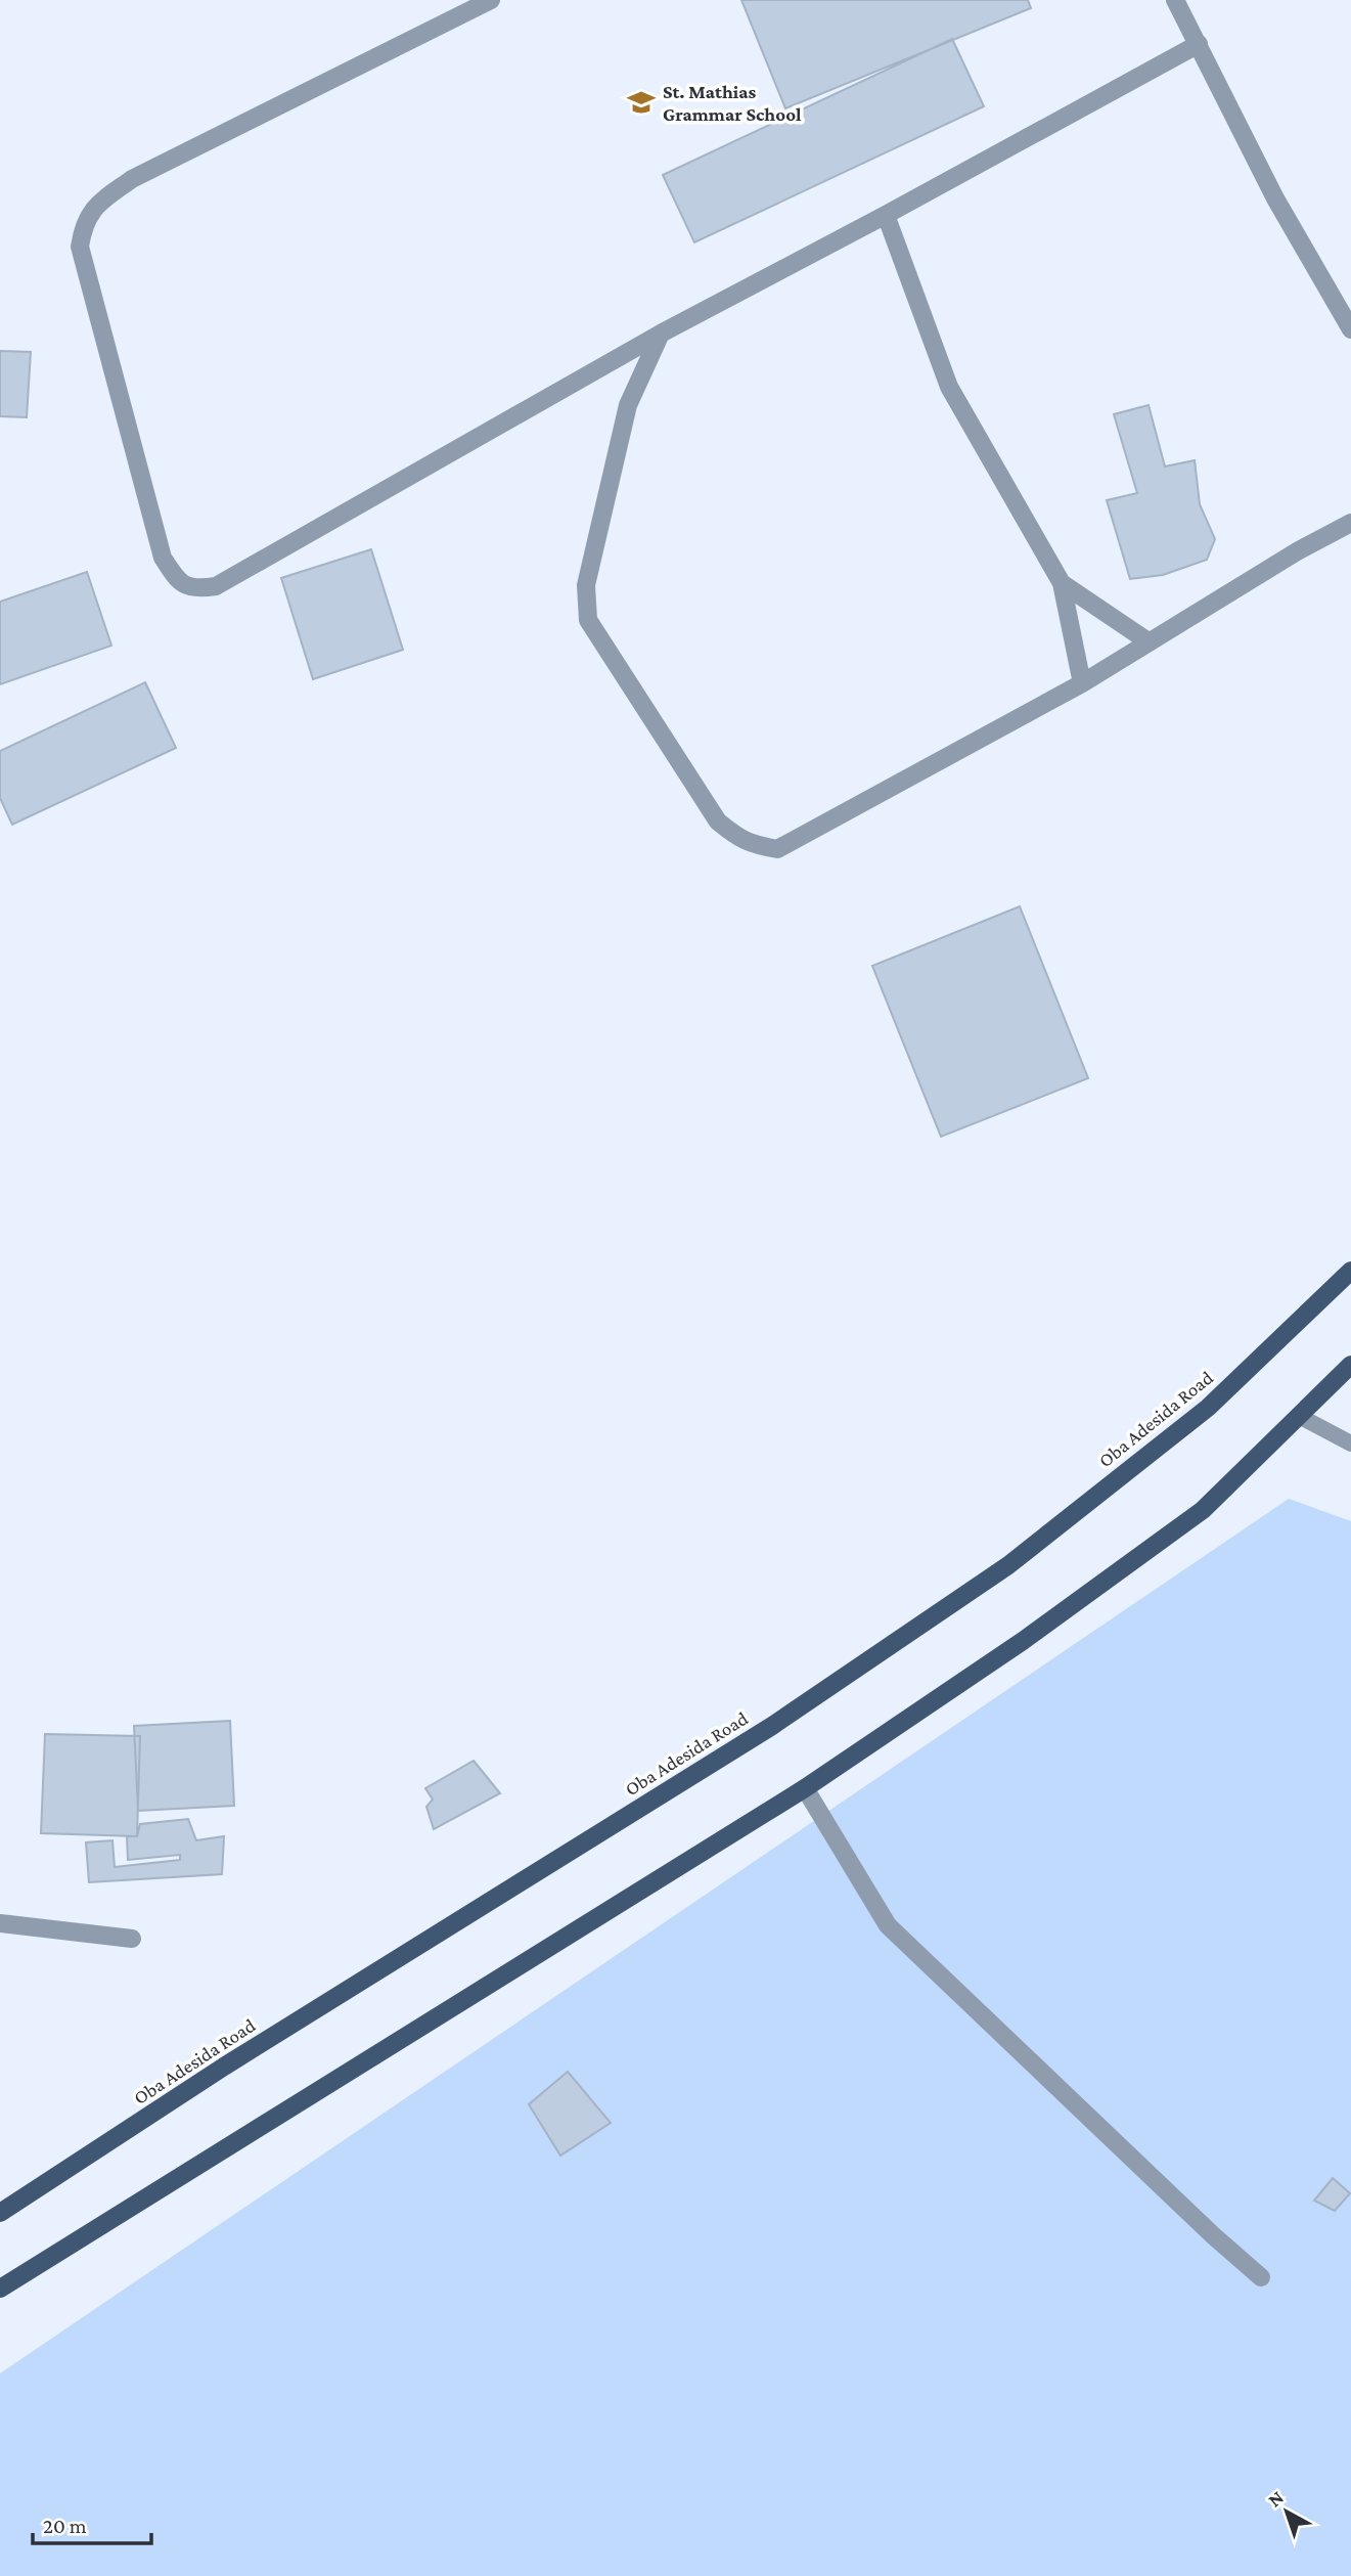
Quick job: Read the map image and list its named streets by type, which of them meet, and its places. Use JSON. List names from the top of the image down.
{
  "streets": {
    "main road": ["Oba Adesida Road"]
  },
  "places": {
    "school or university": ["St. Mathias Grammar School"]
  },
  "scale_bar": "20 m",
  "north": "top left"
}
